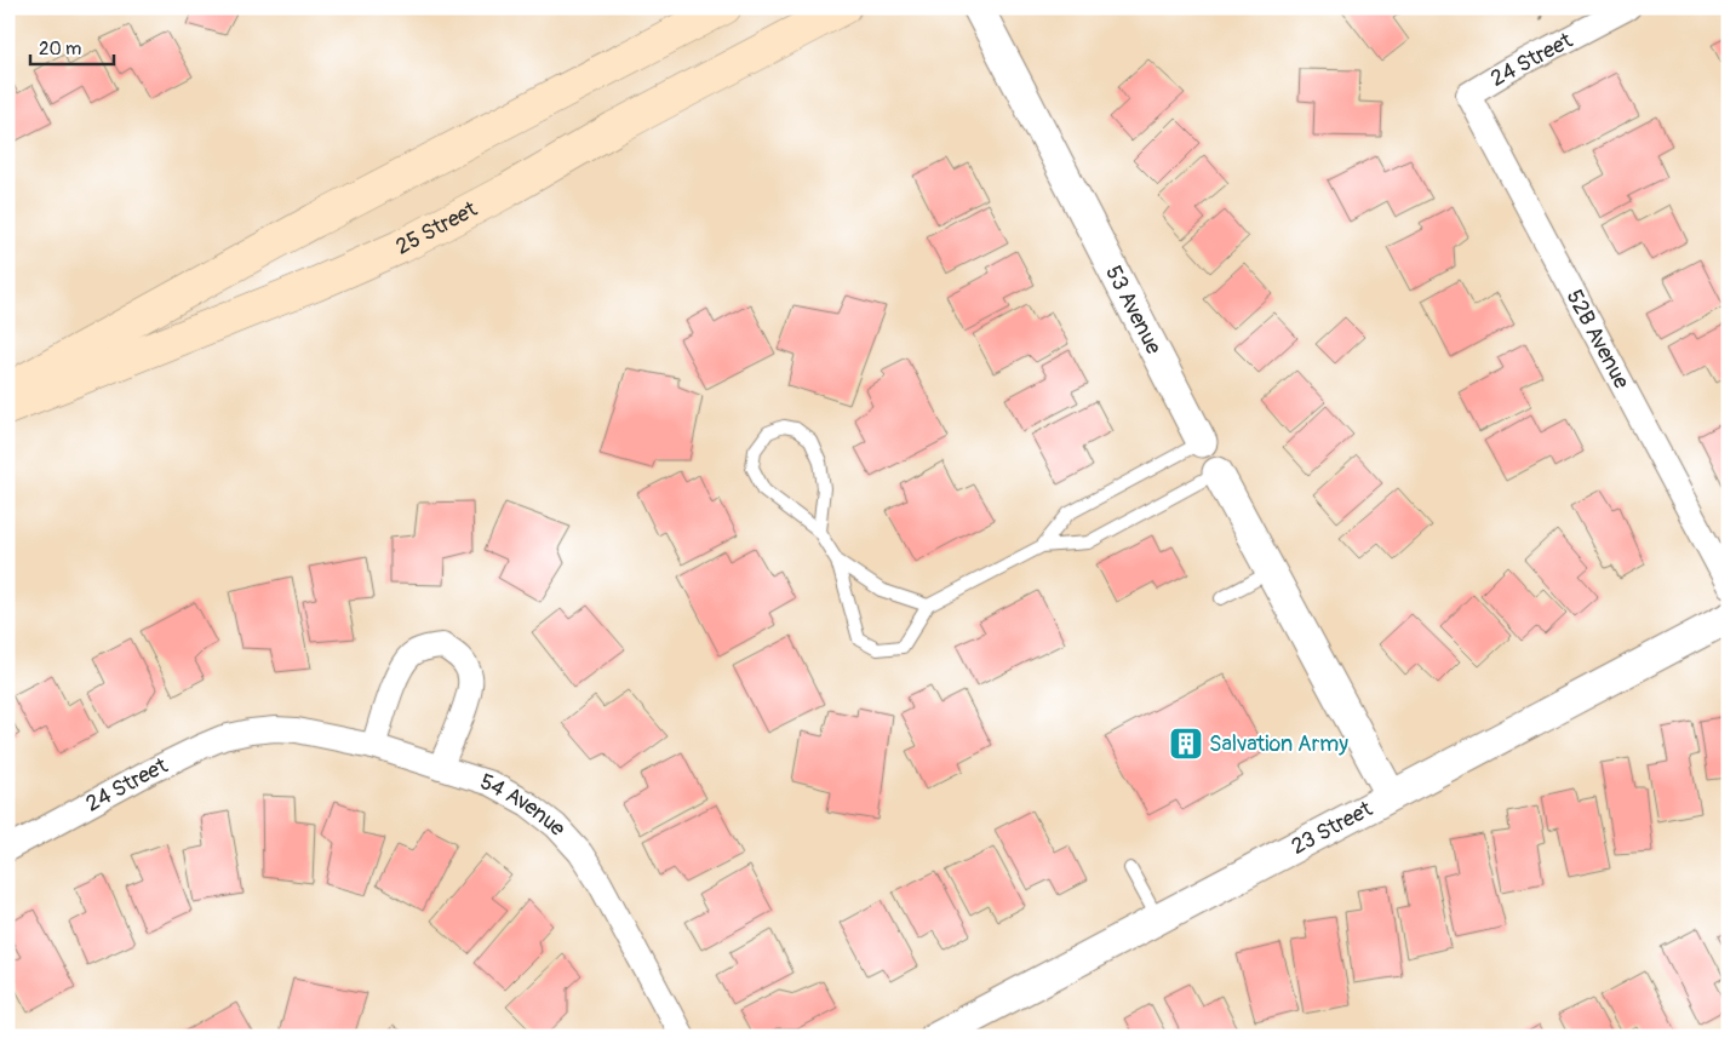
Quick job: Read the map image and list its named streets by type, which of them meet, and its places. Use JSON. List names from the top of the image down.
{
  "streets": {
    "main road": ["25 Street"],
    "street": [
      "24 Street",
      "53 Avenue",
      "52B Avenue",
      "54 Avenue",
      "23 Street"
    ]
  },
  "crossings": [
    ["24 Street", "52B Avenue"],
    ["24 Street", "54 Avenue"]
  ],
  "places": {
    "building": ["Salvation Army"]
  },
  "scale_bar": "20 m"
}
